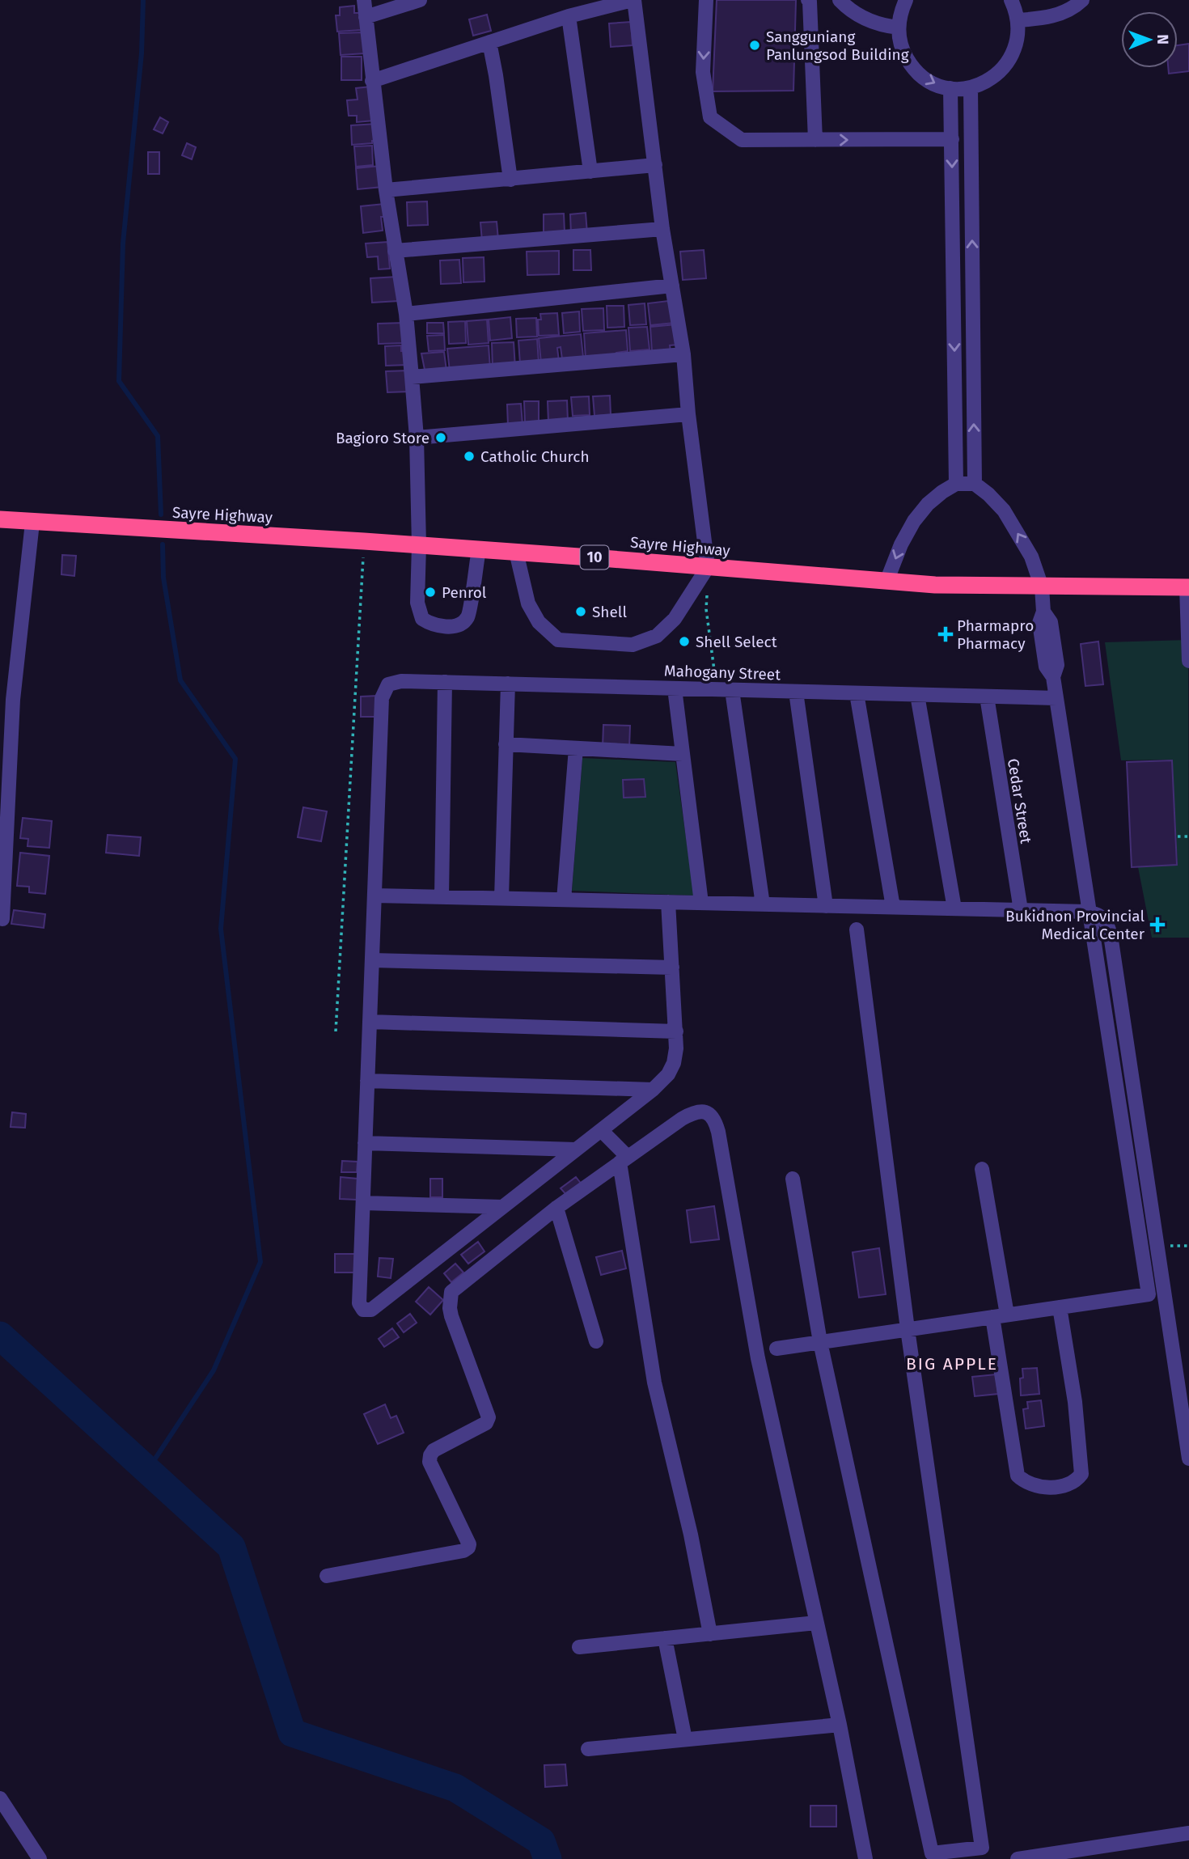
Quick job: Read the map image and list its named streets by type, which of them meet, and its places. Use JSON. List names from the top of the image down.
{
  "streets": {
    "highway": ["Sayre Highway", "10"],
    "street": ["Mahogany Street", "Cedar Street"]
  },
  "crossings": [
    ["Mahogany Street", "Cedar Street"]
  ],
  "districts": ["BIG APPLE"],
  "places": {
    "other": [
      "Sangguniang Panlungsod Building",
      "Bagioro Store",
      "Catholic Church",
      "Penrol",
      "Shell",
      "Shell Select"
    ],
    "health": ["Pharmapro Pharmacy", "Bukidnon Provincial Medical Center"]
  },
  "north": "right"
}
